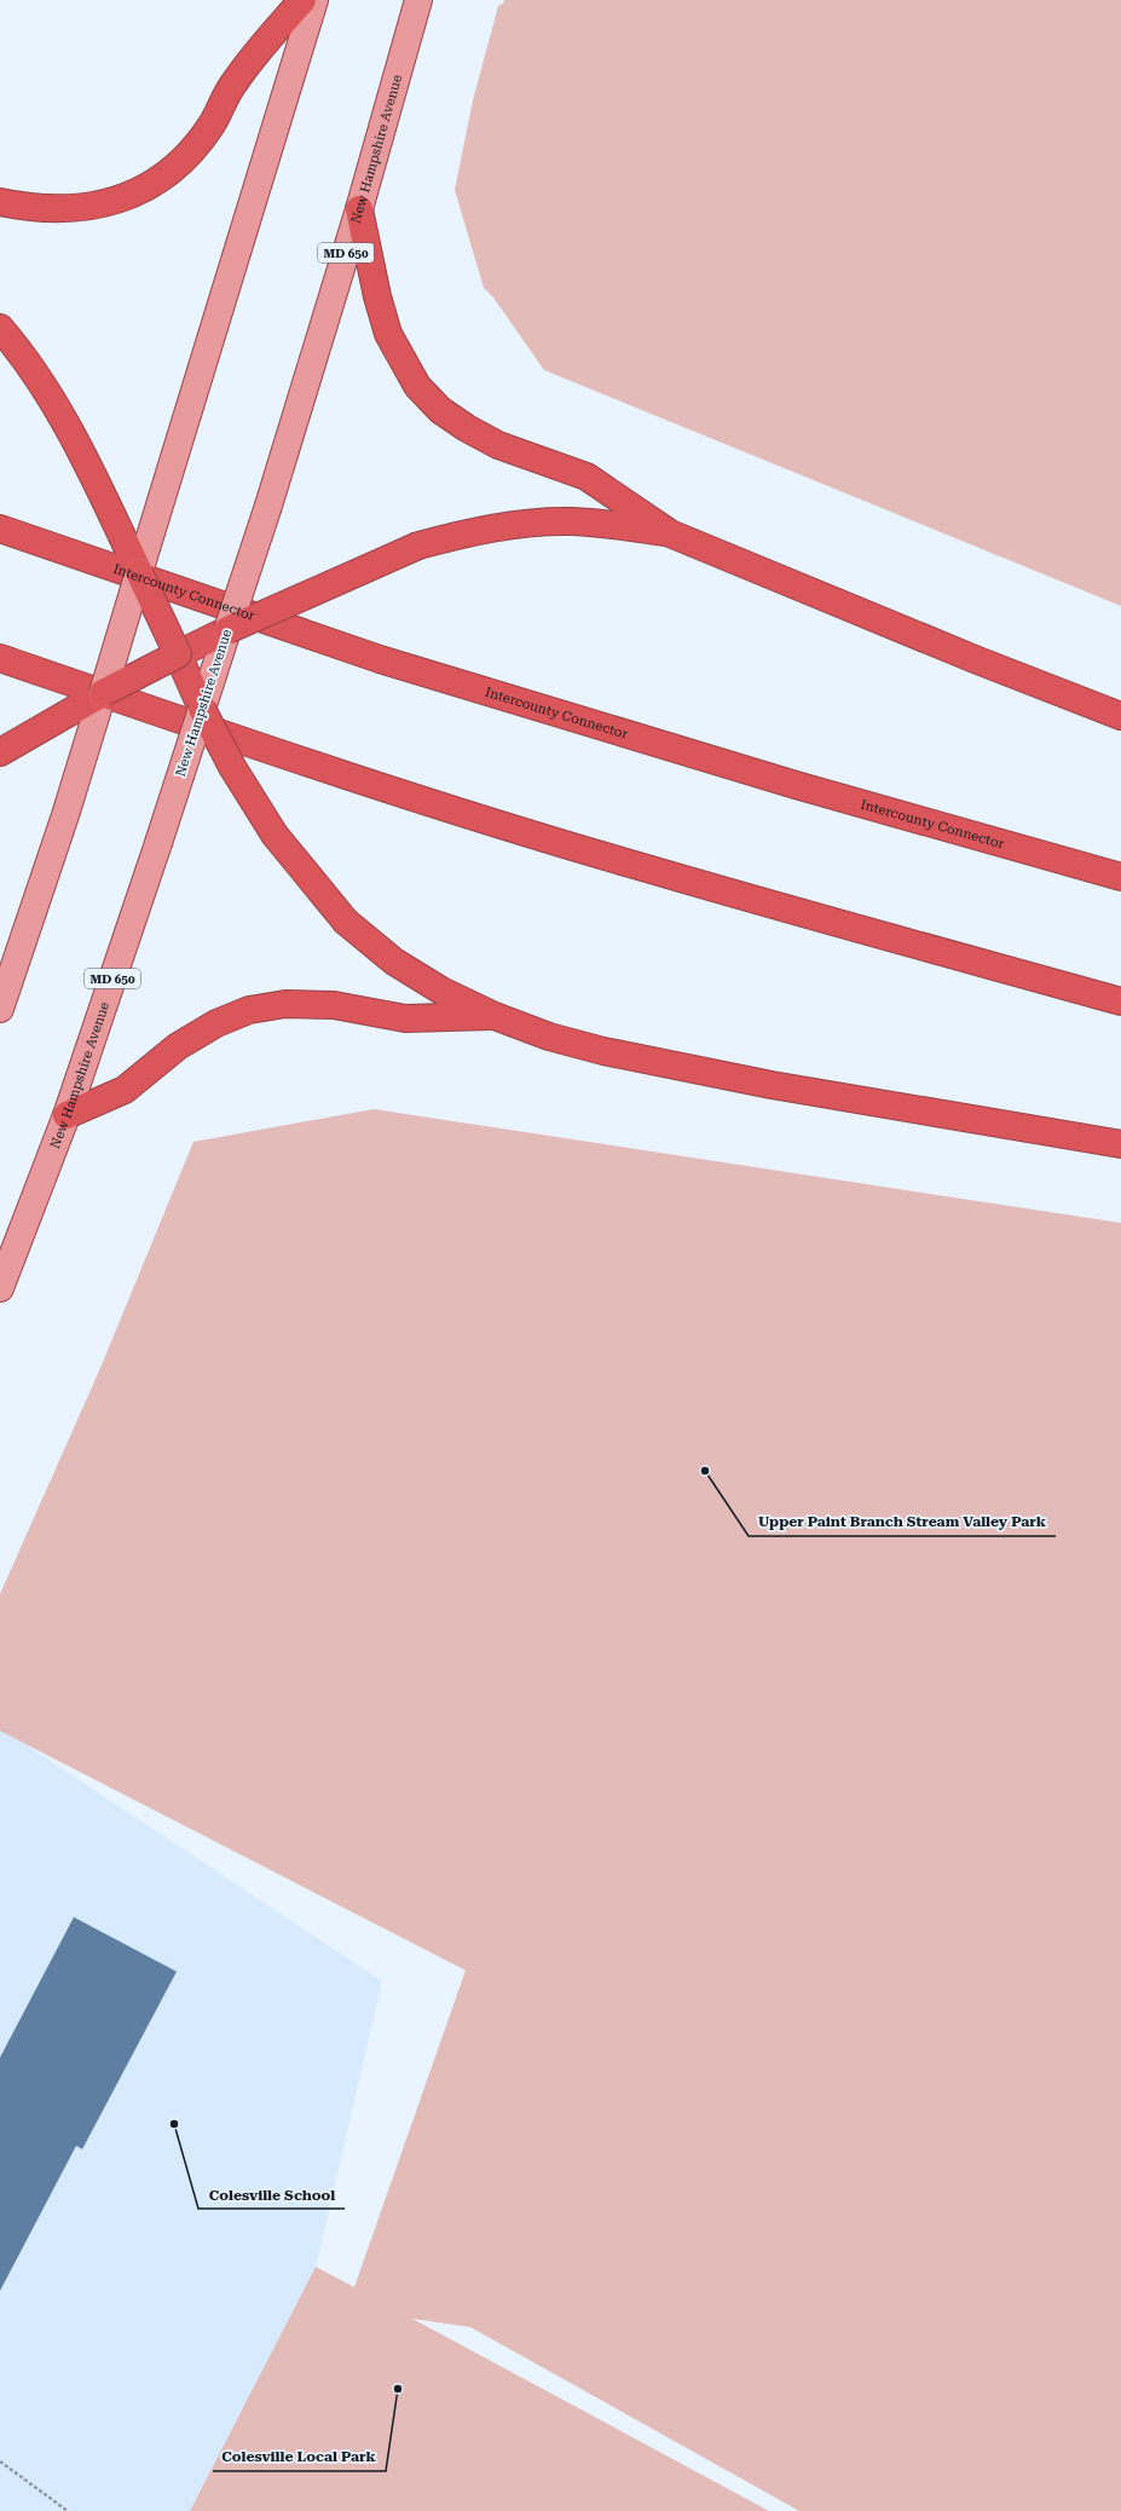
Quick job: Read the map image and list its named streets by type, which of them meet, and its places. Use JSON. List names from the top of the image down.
{
  "streets": {
    "highway": ["Intercounty Connector"],
    "main road": ["New Hampshire Avenue", "MD 650"]
  },
  "places": ["Upper Paint Branch Stream Valley Park", "Colesville School", "Colesville Local Park"]
}
